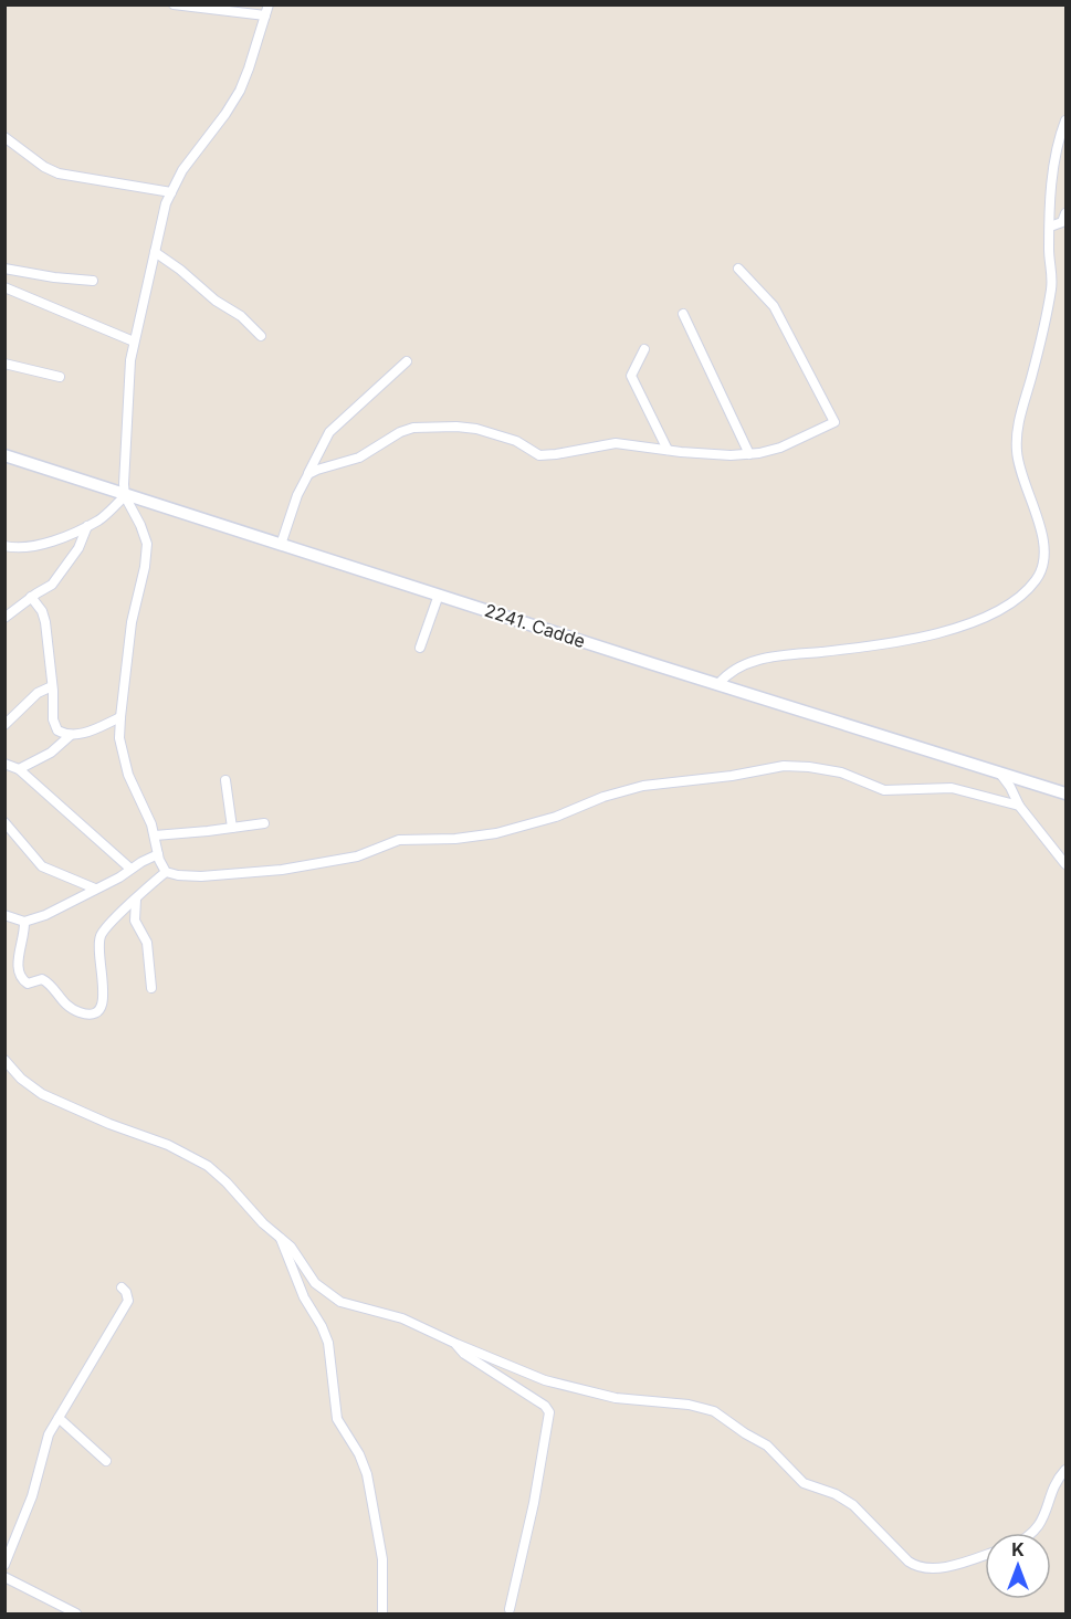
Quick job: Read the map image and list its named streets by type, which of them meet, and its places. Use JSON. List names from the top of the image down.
{
  "streets": {
    "street": ["2241. Cadde"]
  },
  "north": "top"
}
